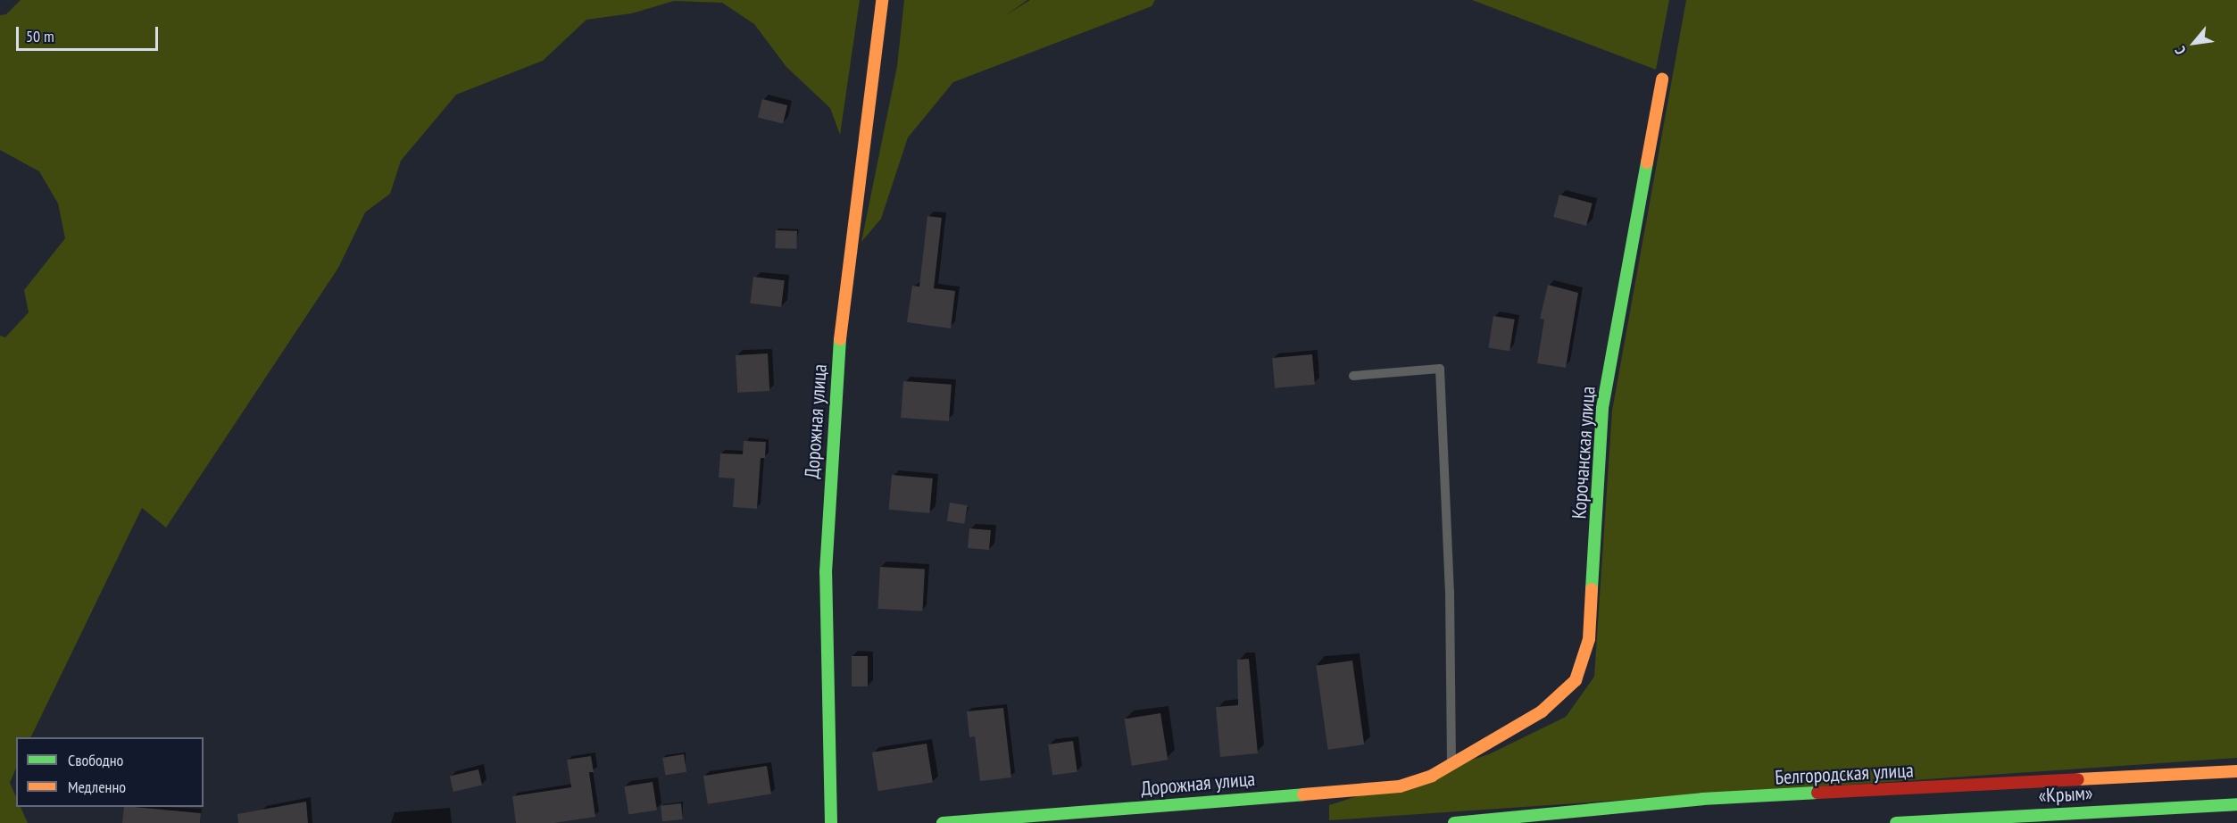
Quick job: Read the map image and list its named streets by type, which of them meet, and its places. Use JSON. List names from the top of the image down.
{
  "streets": {
    "street": [
      "Дорожная улица",
      "Корочанская улица",
      "Белгородская улица",
      "«Крым»"
    ]
  },
  "crossings": [
    ["Дорожная улица", "Корочанская улица"],
    ["Белгородская улица", "«Крым»"]
  ],
  "legend": ["Свободно", "Медленно"],
  "scale_bar": "50 m",
  "north": "bottom left"
}
